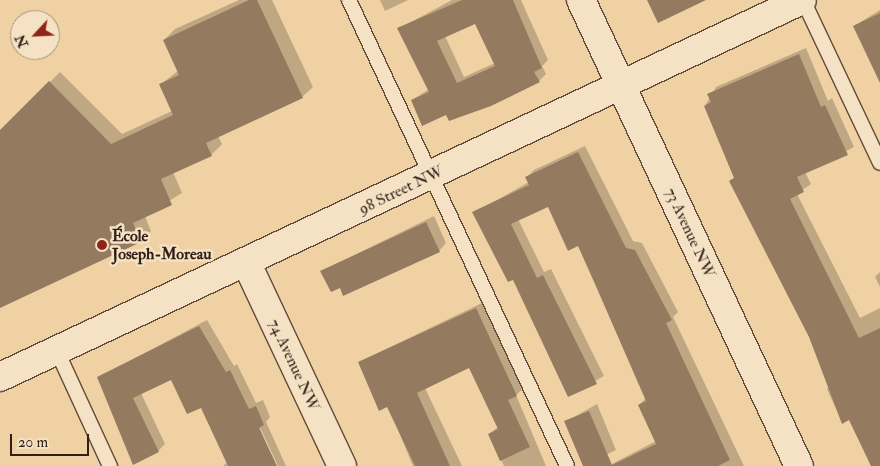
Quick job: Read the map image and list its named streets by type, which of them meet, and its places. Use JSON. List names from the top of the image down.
{
  "streets": {
    "street": ["98 Street NW", "73 Avenue NW", "74 Avenue NW"]
  },
  "crossings": [
    ["98 Street NW", "73 Avenue NW"],
    ["98 Street NW", "74 Avenue NW"]
  ],
  "places": ["École Joseph-Moreau"],
  "scale_bar": "20 m",
  "north": "bottom left"
}
